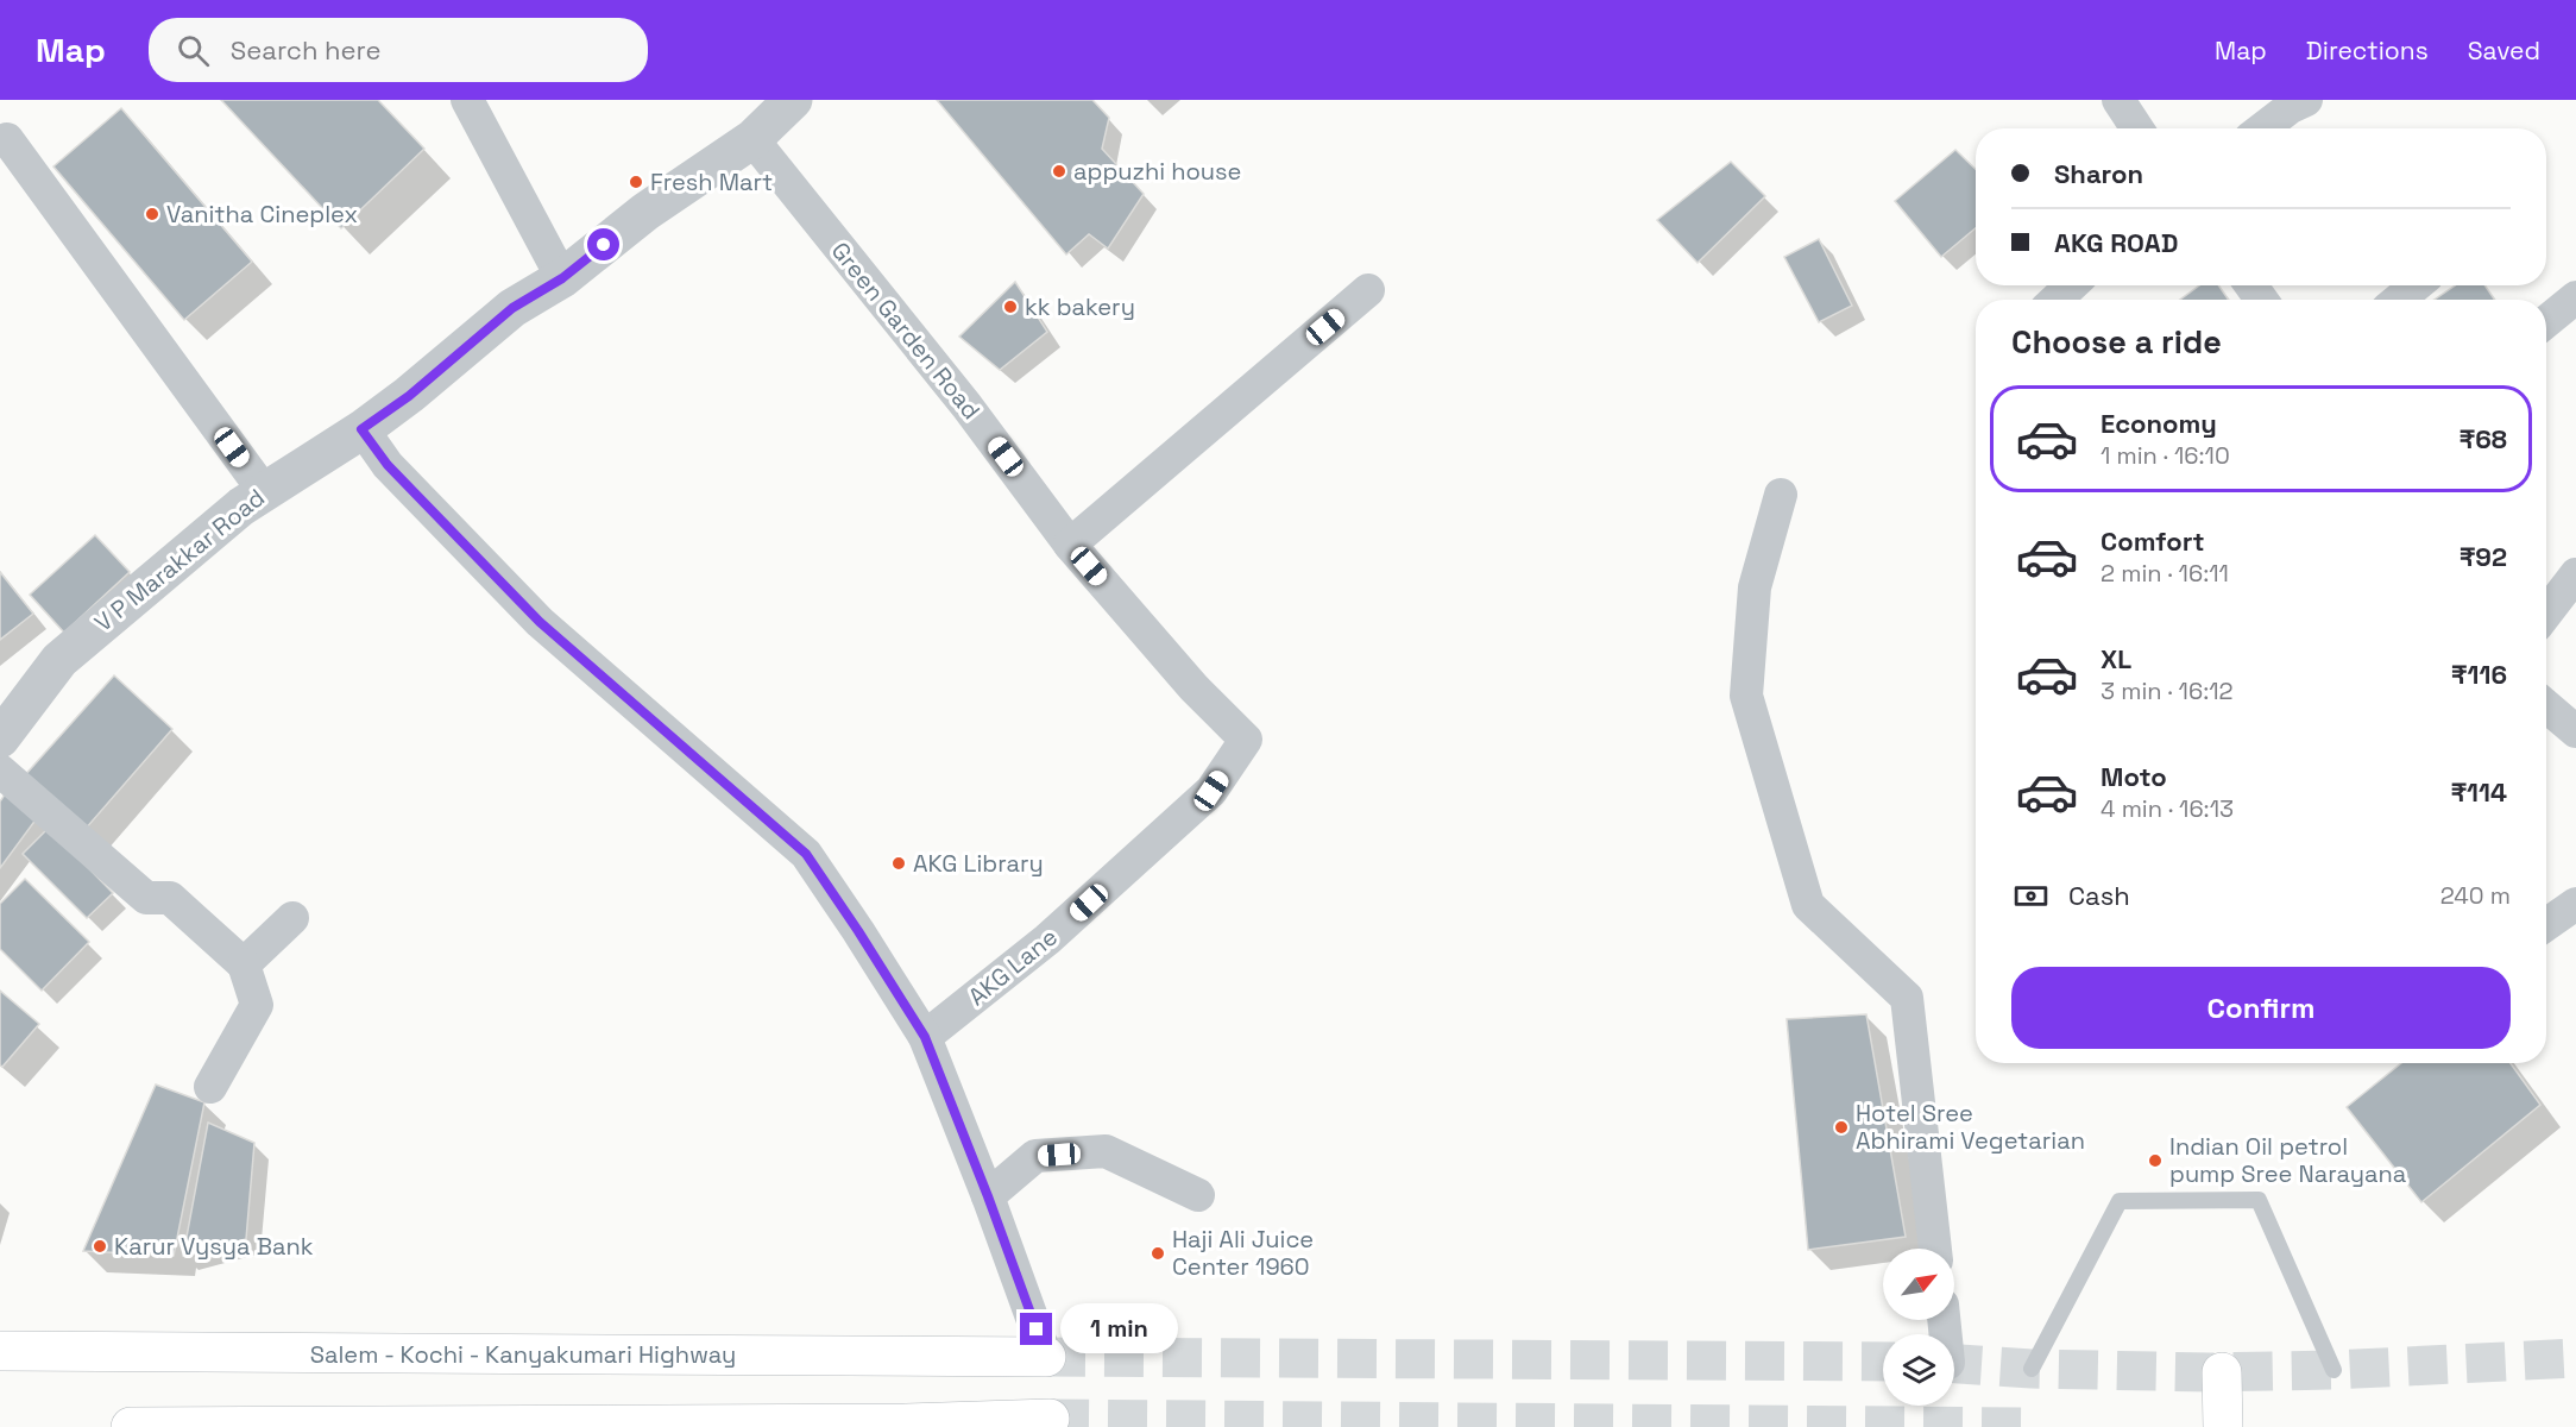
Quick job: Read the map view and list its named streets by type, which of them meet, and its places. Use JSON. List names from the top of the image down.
{
  "streets": {
    "highway": ["Salem - Kochi - Kanyakumari Highway"],
    "street": ["Green Garden Road", "V P Marakkar Road", "AKG Lane"]
  },
  "crossings": [
    ["Green Garden Road", "V P Marakkar Road"],
    ["Green Garden Road", "AKG Lane"]
  ],
  "places": [
    "appuzhi house",
    "Fresh Mart",
    "Vanitha Cineplex",
    "kk bakery",
    "AKG Library",
    "Hotel Sree Abhirami Vegetarian",
    "Indian Oil petrol pump Sree Narayana",
    "Karur Vysya Bank",
    "Haji Ali Juice Center 1960"
  ],
  "north": "top right",
  "page": {
    "header": "Map",
    "search": "Search here",
    "nav": ["Map", "Directions", "Saved"],
    "banner": ["Sharon", "AKG ROAD"],
    "heading": "Choose a ride",
    "list": [
      {
        "name": "Economy",
        "note": "1 min · 16:10",
        "value": "₹68"
      },
      {
        "name": "Comfort",
        "note": "2 min · 16:11",
        "value": "₹92"
      },
      {
        "name": "XL",
        "note": "3 min · 16:12",
        "value": "₹116"
      },
      {
        "name": "Moto",
        "note": "4 min · 16:13",
        "value": "₹114"
      }
    ],
    "pay": ["Cash", "240 m"],
    "buttons": "Confirm",
    "bubble": "1 min"
  }
}
